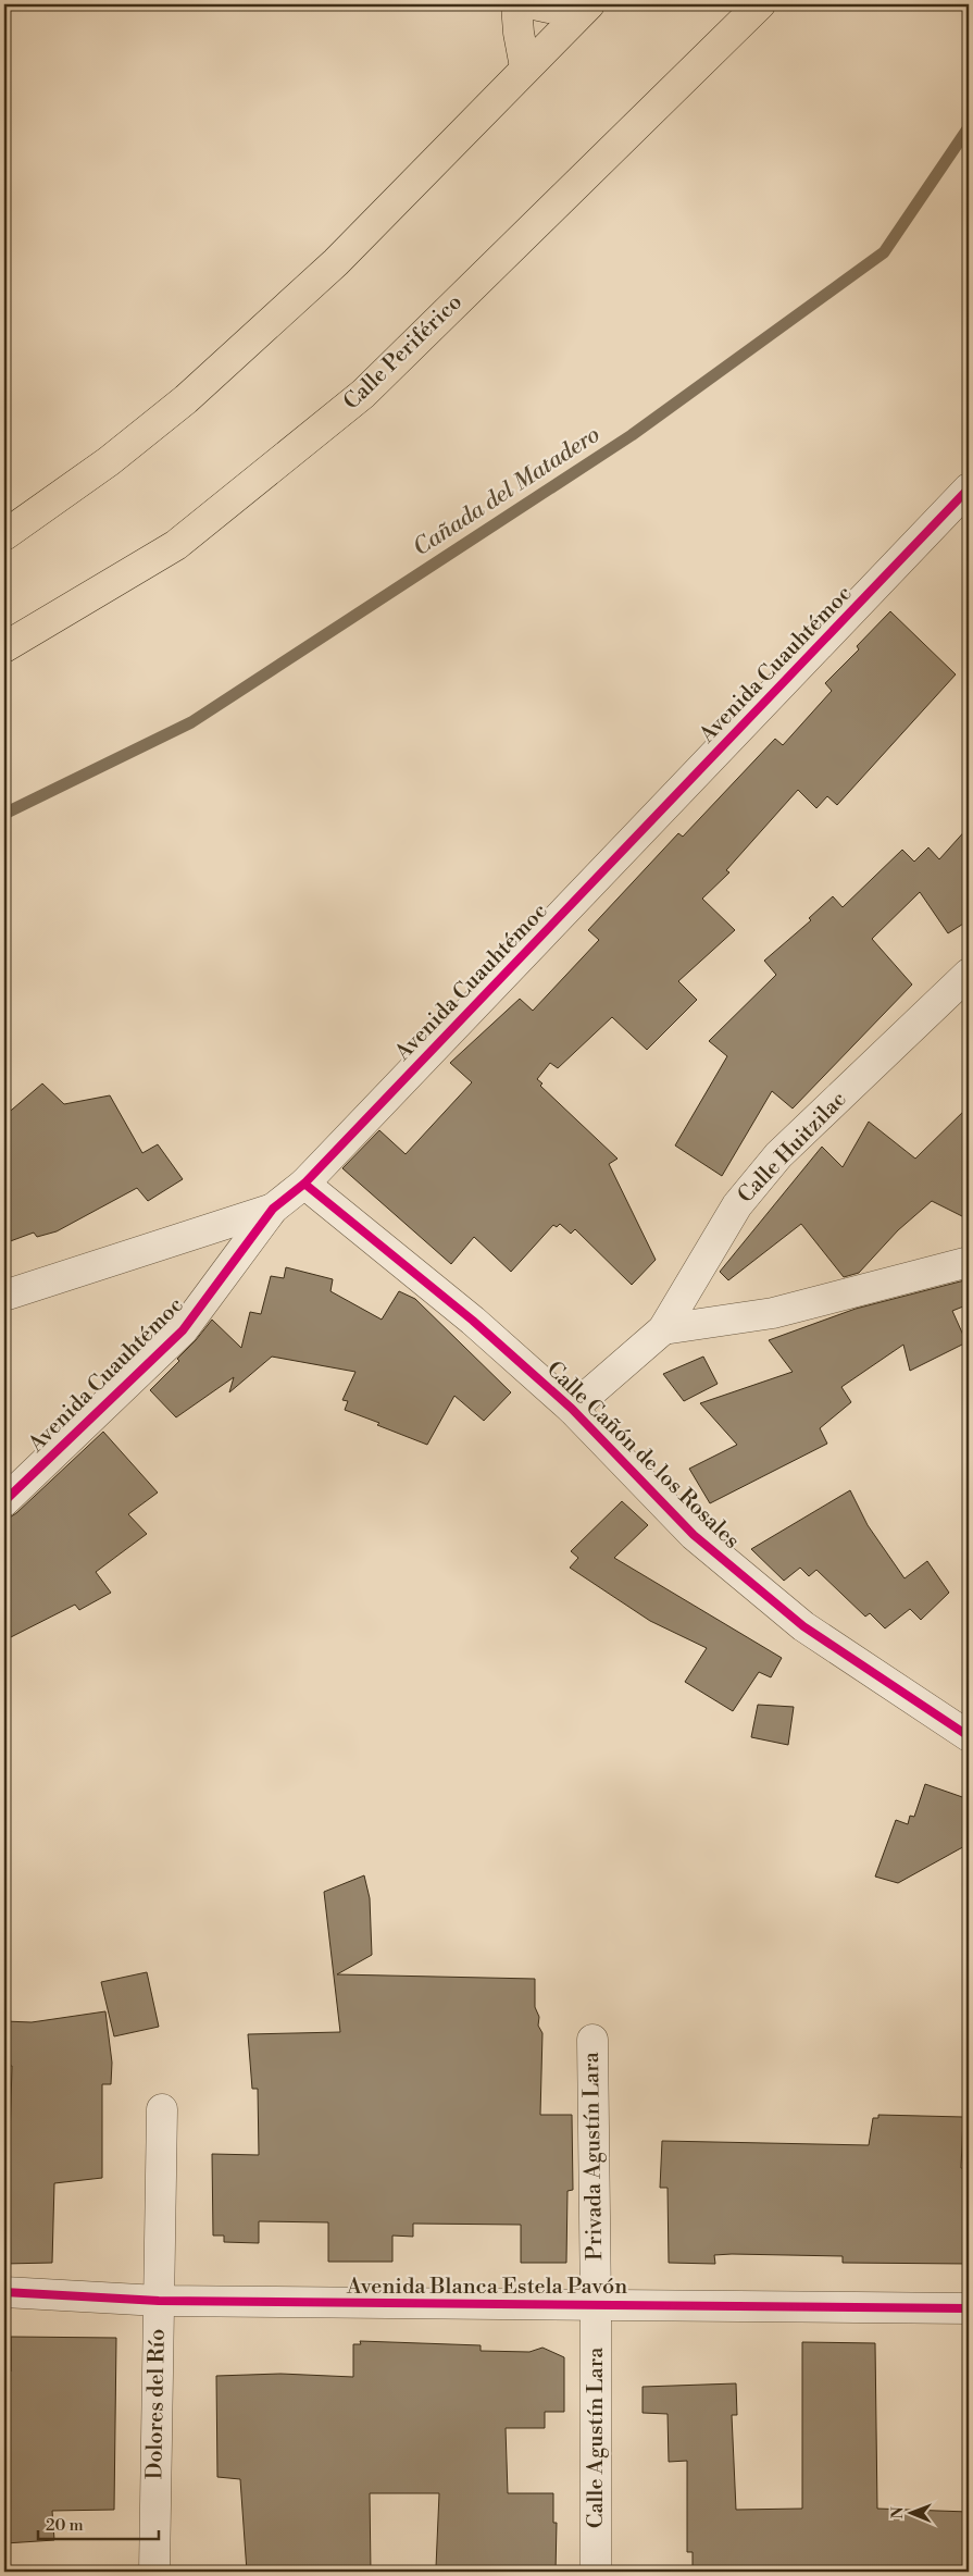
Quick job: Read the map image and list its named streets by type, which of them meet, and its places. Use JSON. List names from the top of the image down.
{
  "streets": {
    "highway": ["Calle Periférico"],
    "street": [
      "Avenida Cuauhtémoc",
      "Calle Huitzilac",
      "Calle Cañón de los Rosales",
      "Privada Agustín Lara",
      "Avenida Blanca Estela Pavón",
      "Dolores del Río",
      "Calle Agustín Lara"
    ]
  },
  "crossings": [
    ["Avenida Cuauhtémoc", "Calle Cañón de los Rosales"],
    ["Calle Huitzilac", "Calle Cañón de los Rosales"],
    ["Privada Agustín Lara", "Avenida Blanca Estela Pavón"],
    ["Privada Agustín Lara", "Calle Agustín Lara"],
    ["Avenida Blanca Estela Pavón", "Dolores del Río"],
    ["Avenida Blanca Estela Pavón", "Calle Agustín Lara"]
  ],
  "water": ["Cañada del Matadero"],
  "scale_bar": "20 m",
  "north": "left"
}
